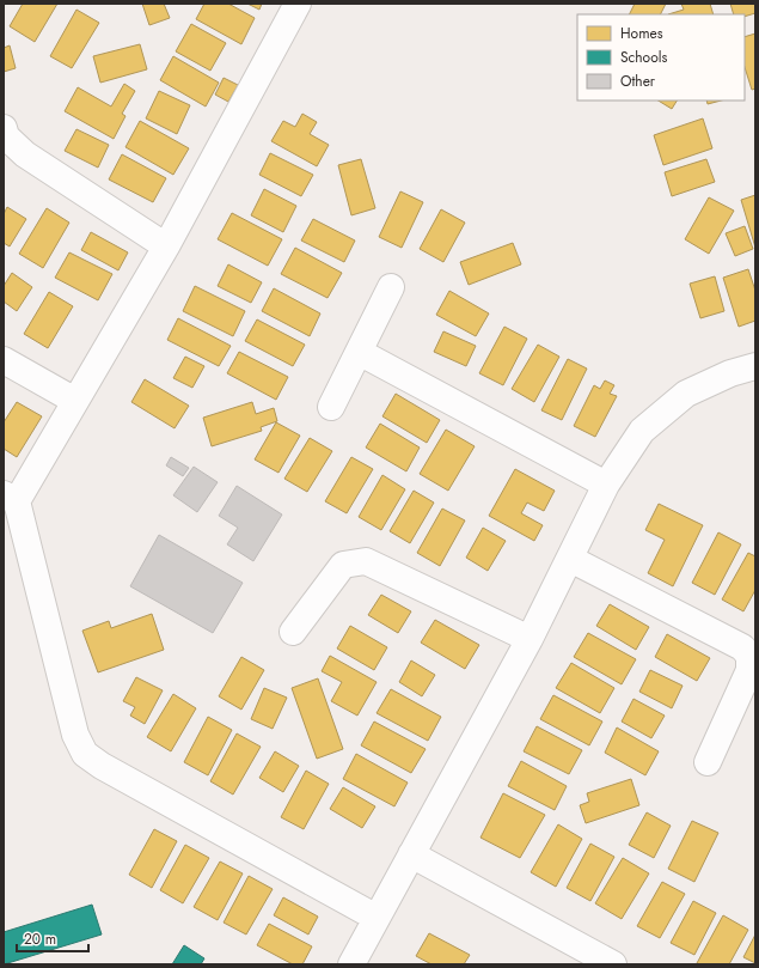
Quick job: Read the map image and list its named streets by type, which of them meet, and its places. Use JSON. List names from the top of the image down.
{
  "legend": ["Homes", "Schools", "Other"],
  "scale_bar": "20 m"
}
